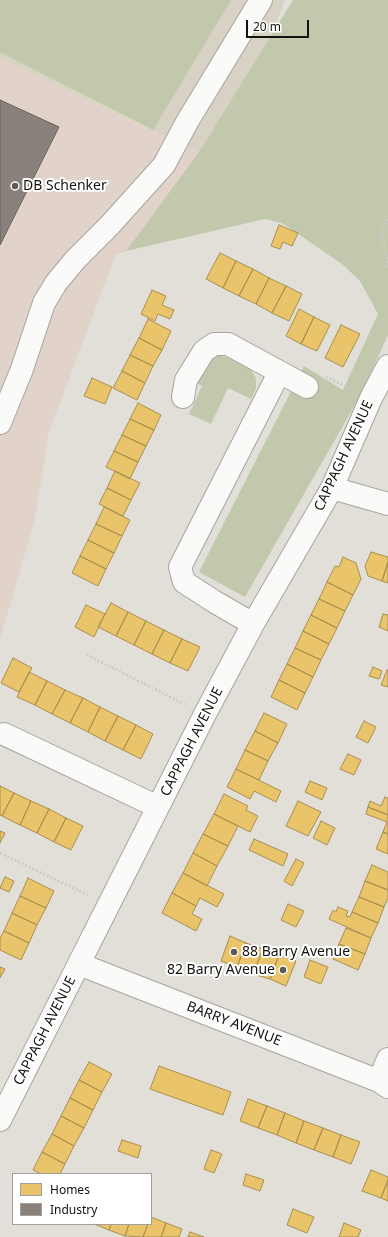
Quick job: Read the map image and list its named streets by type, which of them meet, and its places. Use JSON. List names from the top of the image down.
{
  "streets": {
    "street": ["CAPPAGH AVENUE", "BARRY AVENUE"]
  },
  "crossings": [
    ["CAPPAGH AVENUE", "BARRY AVENUE"]
  ],
  "places": ["DB Schenker", "88 Barry Avenue", "82 Barry Avenue"],
  "legend": ["Homes", "Industry"],
  "scale_bar": "20 m"
}
